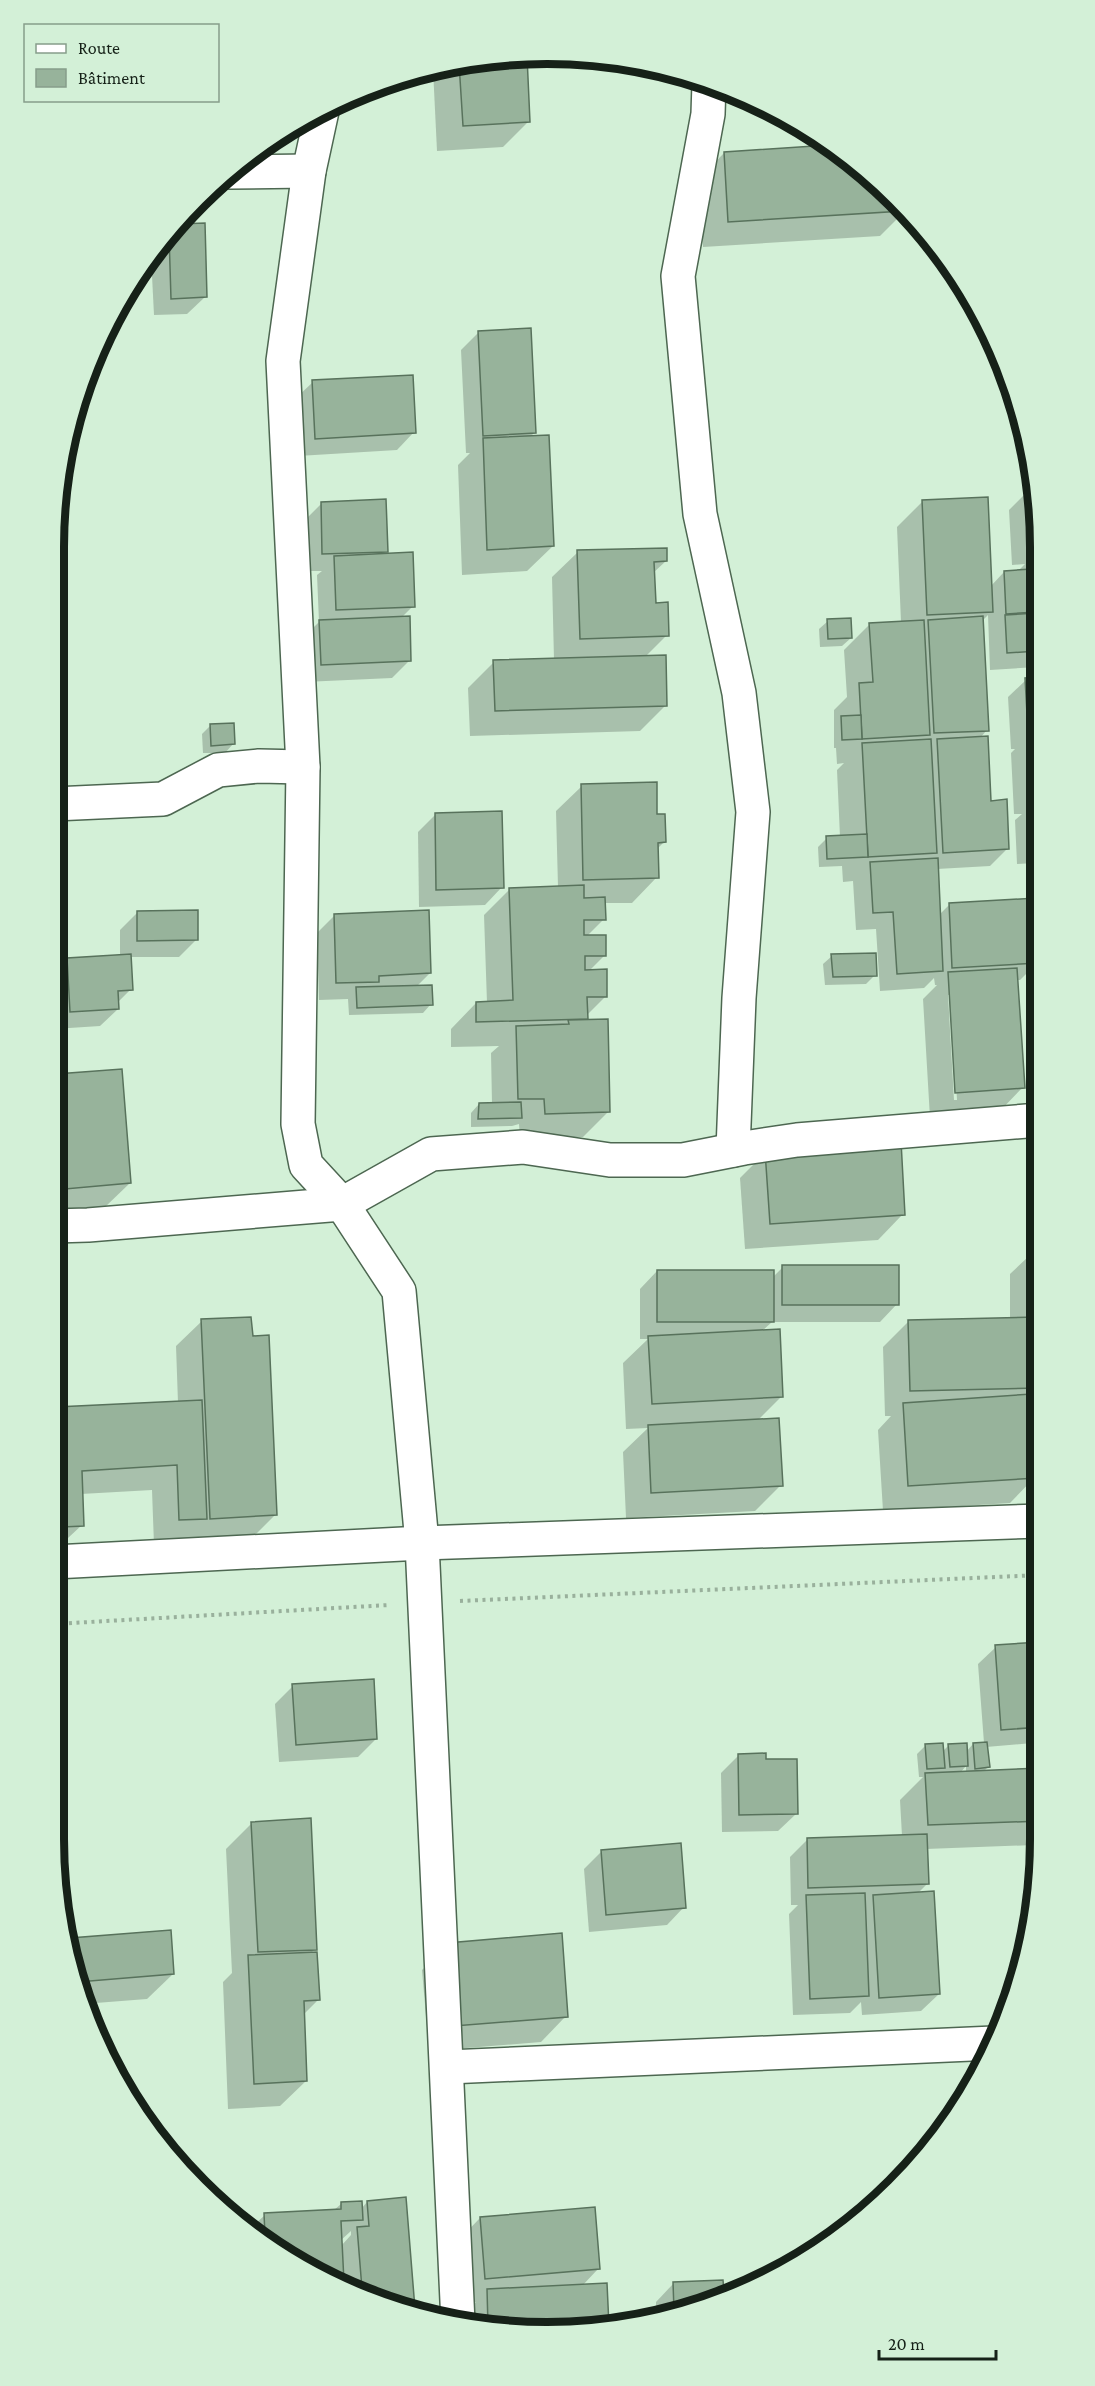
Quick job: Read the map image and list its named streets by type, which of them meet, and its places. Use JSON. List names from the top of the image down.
{
  "legend": ["Route", "Bâtiment"],
  "scale_bar": "20 m"
}
